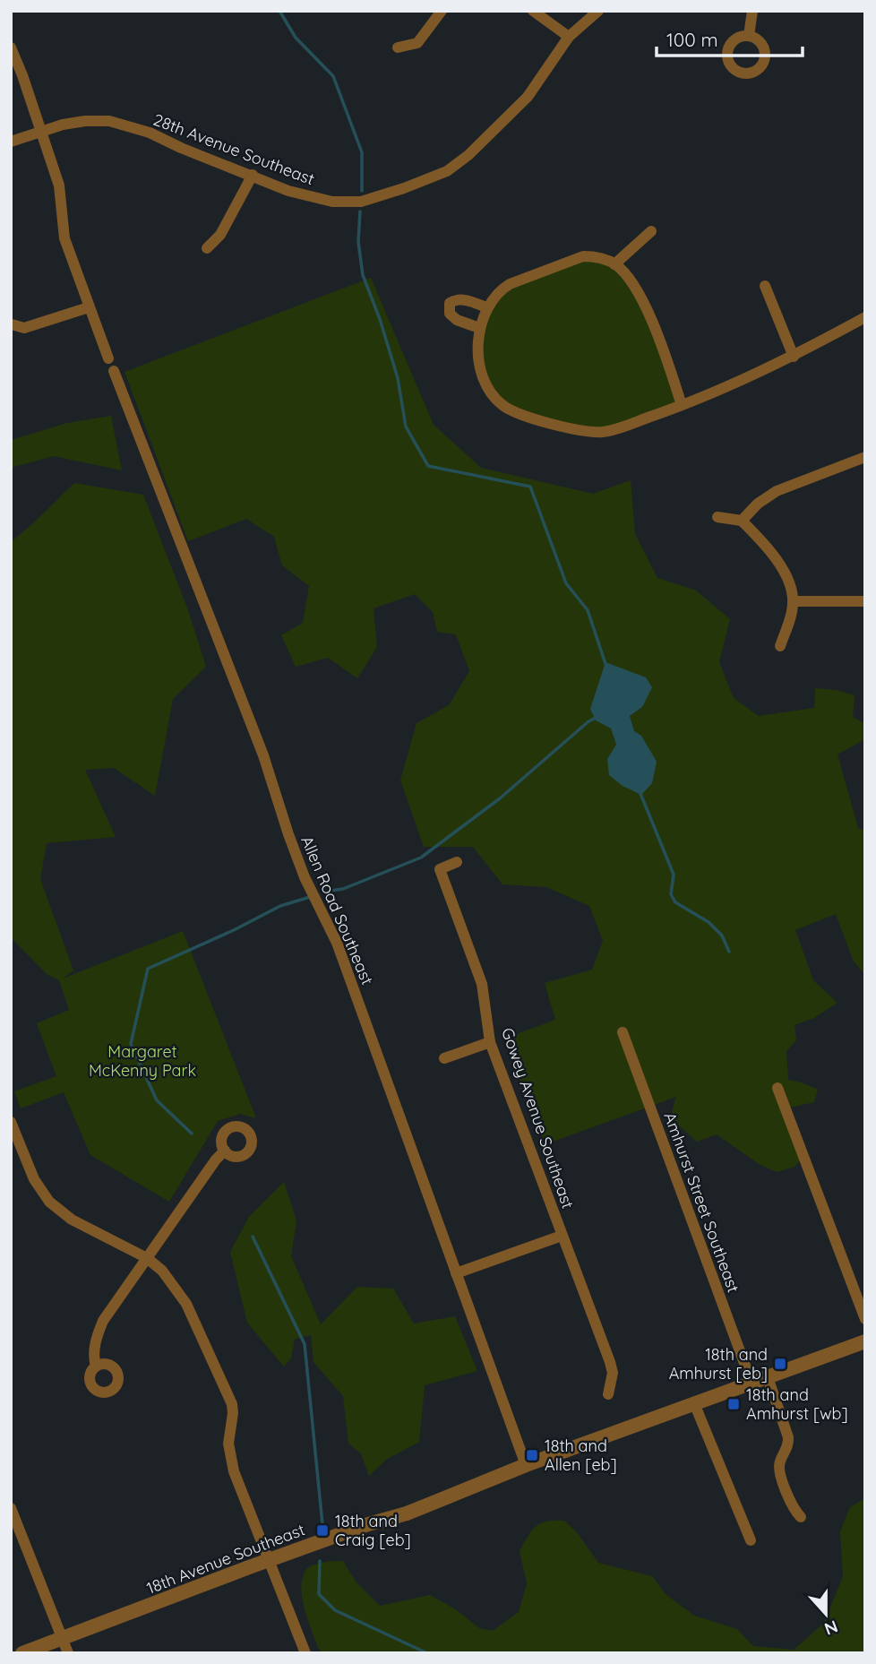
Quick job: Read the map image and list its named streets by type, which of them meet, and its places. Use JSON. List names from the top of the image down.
{
  "streets": {
    "street": [
      "28th Avenue Southeast",
      "Allen Road Southeast",
      "Gowey Avenue Southeast",
      "Amhurst Street Southeast",
      "18th Avenue Southeast"
    ]
  },
  "crossings": [
    ["Allen Road Southeast", "18th Avenue Southeast"],
    ["Amhurst Street Southeast", "18th Avenue Southeast"]
  ],
  "parks": ["Margaret McKenny Park"],
  "places": {
    "transit": [
      "18th and Amhurst [eb]",
      "18th and Amhurst [wb]",
      "18th and Allen [eb]",
      "18th and Craig [eb]"
    ]
  },
  "scale_bar": "100 m",
  "north": "bottom"
}
